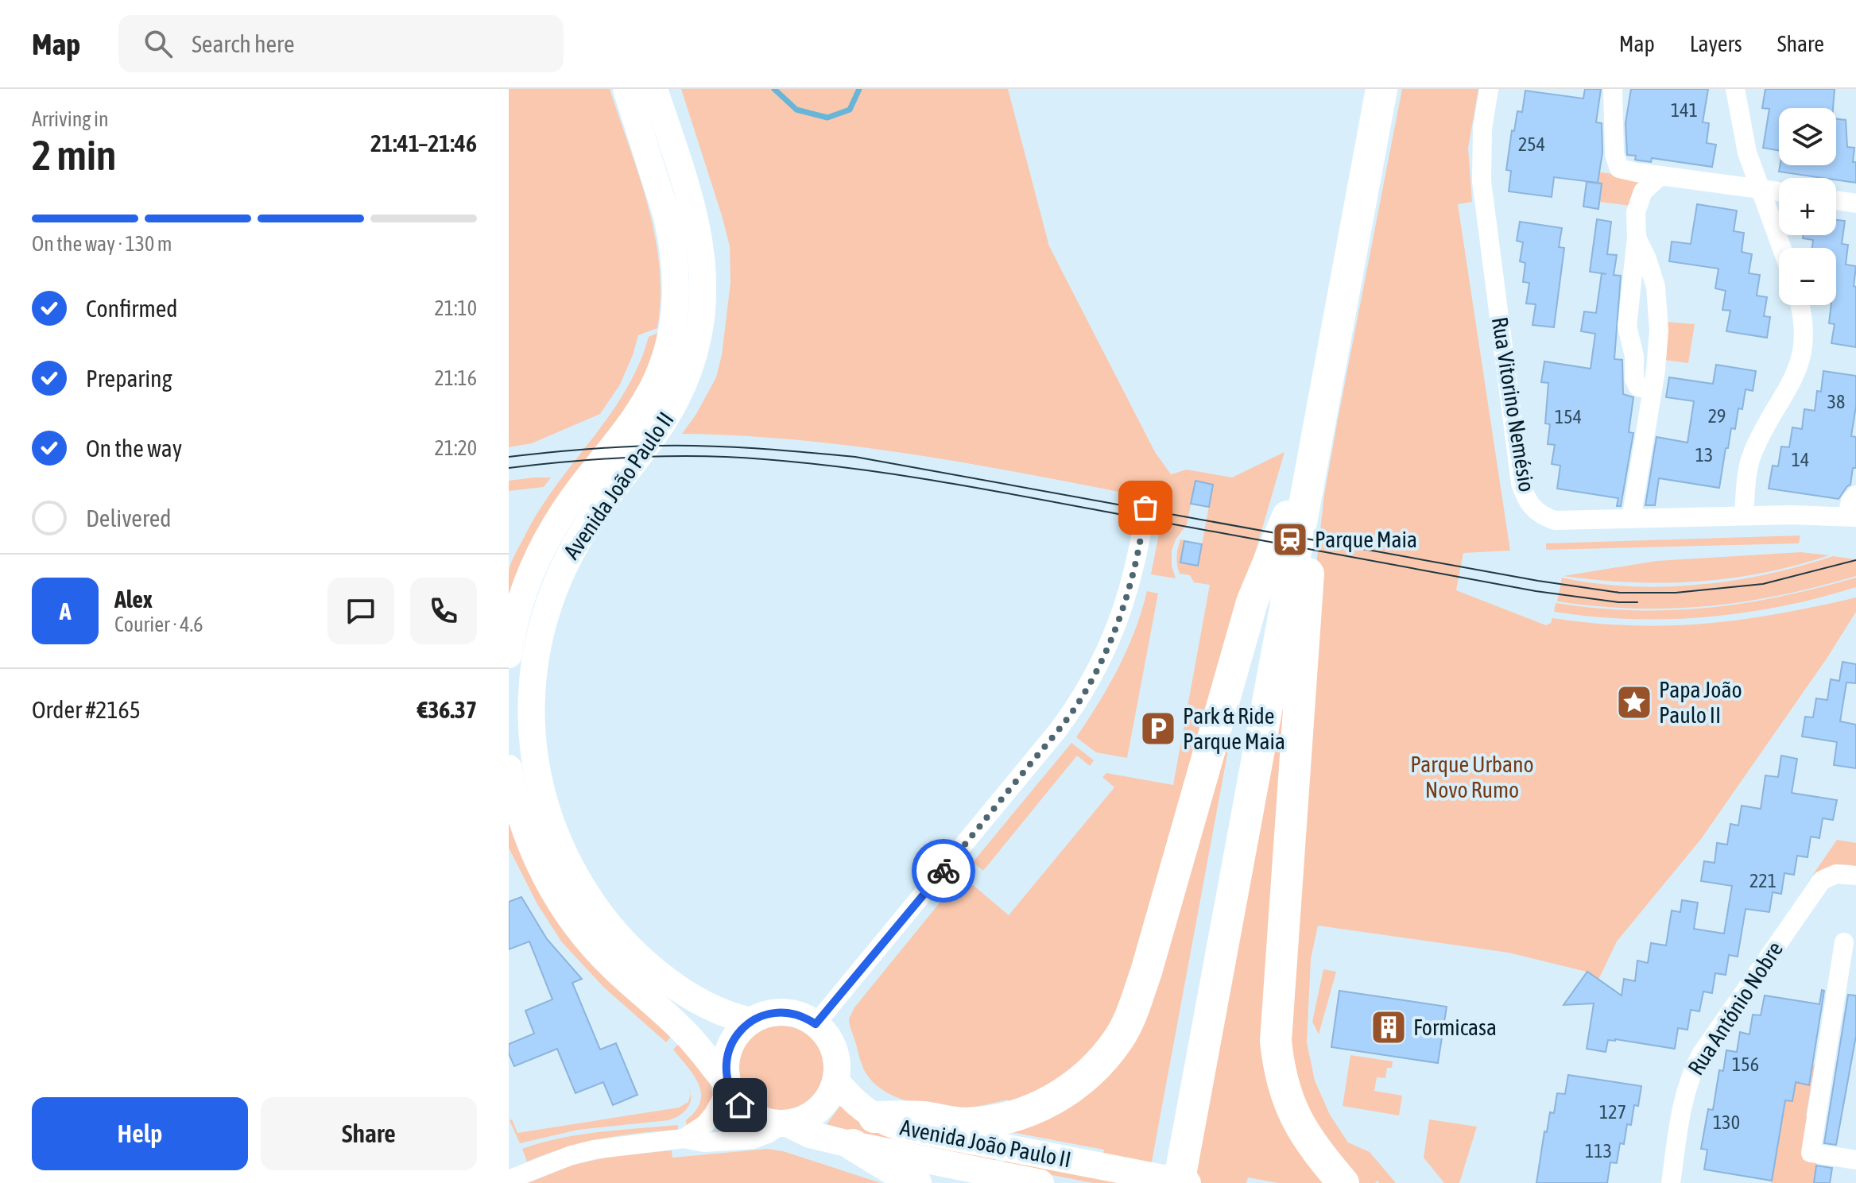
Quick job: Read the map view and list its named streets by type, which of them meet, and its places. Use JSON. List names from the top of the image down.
{
  "streets": {
    "main road": ["Avenida João Paulo II"],
    "street": ["Rua Vitorino Nemésio", "Rua António Nobre"]
  },
  "parks": ["Parque Urbano Novo Rumo"],
  "places": {
    "station": ["Parque Maia"],
    "place": ["Papa João Paulo II"],
    "parking": ["Park & Ride Parque Maia"],
    "building": ["Formicasa"]
  },
  "house_numbers": [
    "141",
    "254",
    "38",
    "29",
    "154",
    "13",
    "14",
    "221",
    "156",
    "127",
    "130",
    "113"
  ],
  "page": {
    "header": "Map",
    "search": "Search here",
    "nav": ["Map", "Layers", "Share"],
    "heading": ["2 min", "Arriving in", "21:41–21:46"],
    "panel": [
      "Alex",
      "Courier · 4.6",
      "Order #2165",
      "€36.37"
    ],
    "map_buttons": ["+", "−"],
    "bar": "On the way · 130 m",
    "list": [
      ["Confirmed", "21:10"],
      ["Preparing", "21:16"],
      ["On the way", "21:20"],
      "Delivered"
    ],
    "round": "A",
    "buttons": ["Help", "Share"]
  }
}
